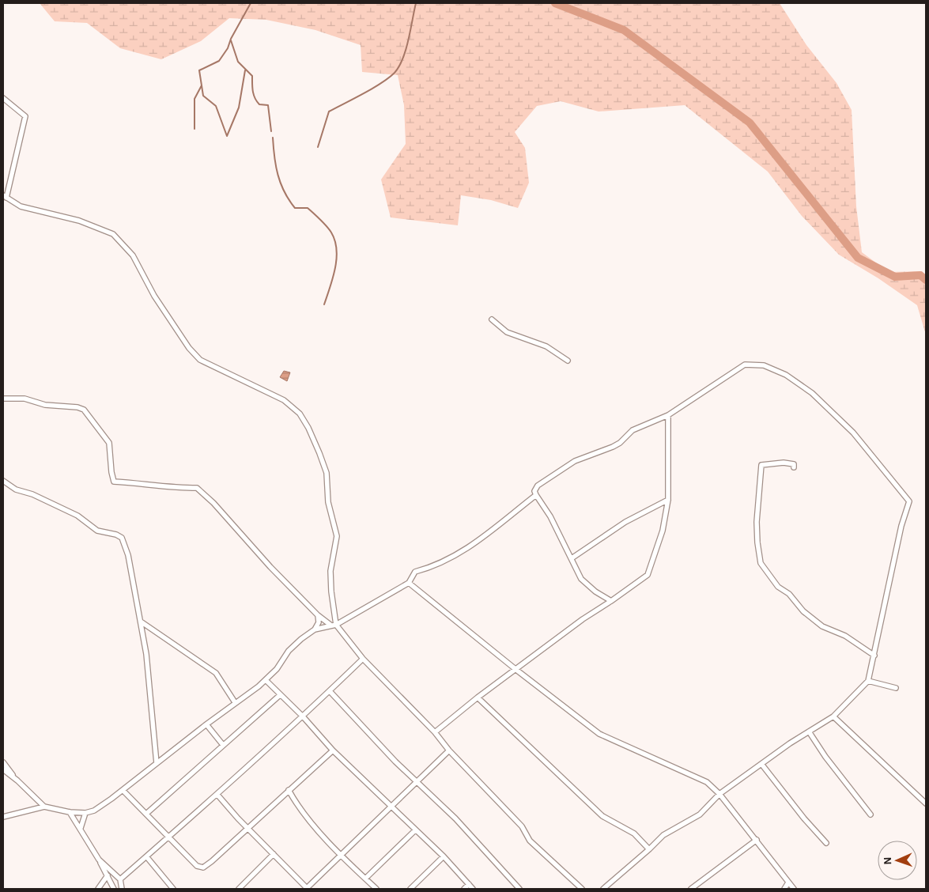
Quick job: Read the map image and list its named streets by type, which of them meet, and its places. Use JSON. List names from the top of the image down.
{
  "north": "left"
}
